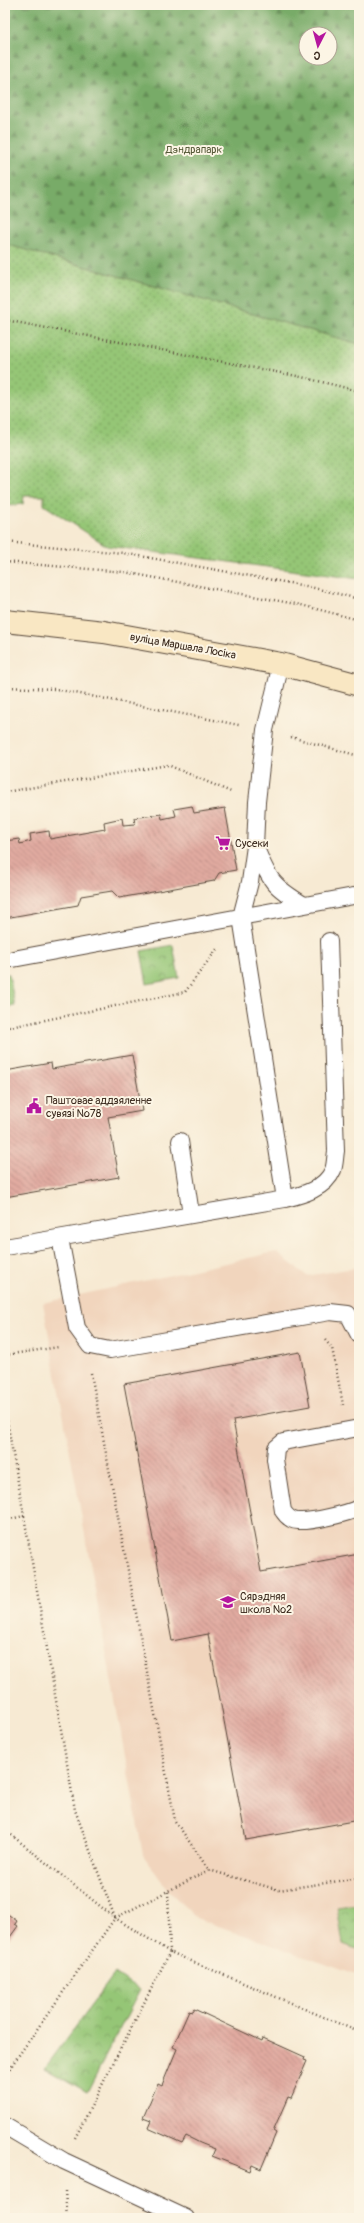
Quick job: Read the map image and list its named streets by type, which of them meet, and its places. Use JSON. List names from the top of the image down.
{
  "streets": {
    "main road": ["вуліца Маршала Лосіка"]
  },
  "parks": ["Дэндрапарк"],
  "places": {
    "supermarket": ["Сусеки"],
    "public building": ["Паштовае аддзяленне сувязі №78"],
    "school or university": ["Сярэдняя школа №2"]
  },
  "north": "bottom"
}
